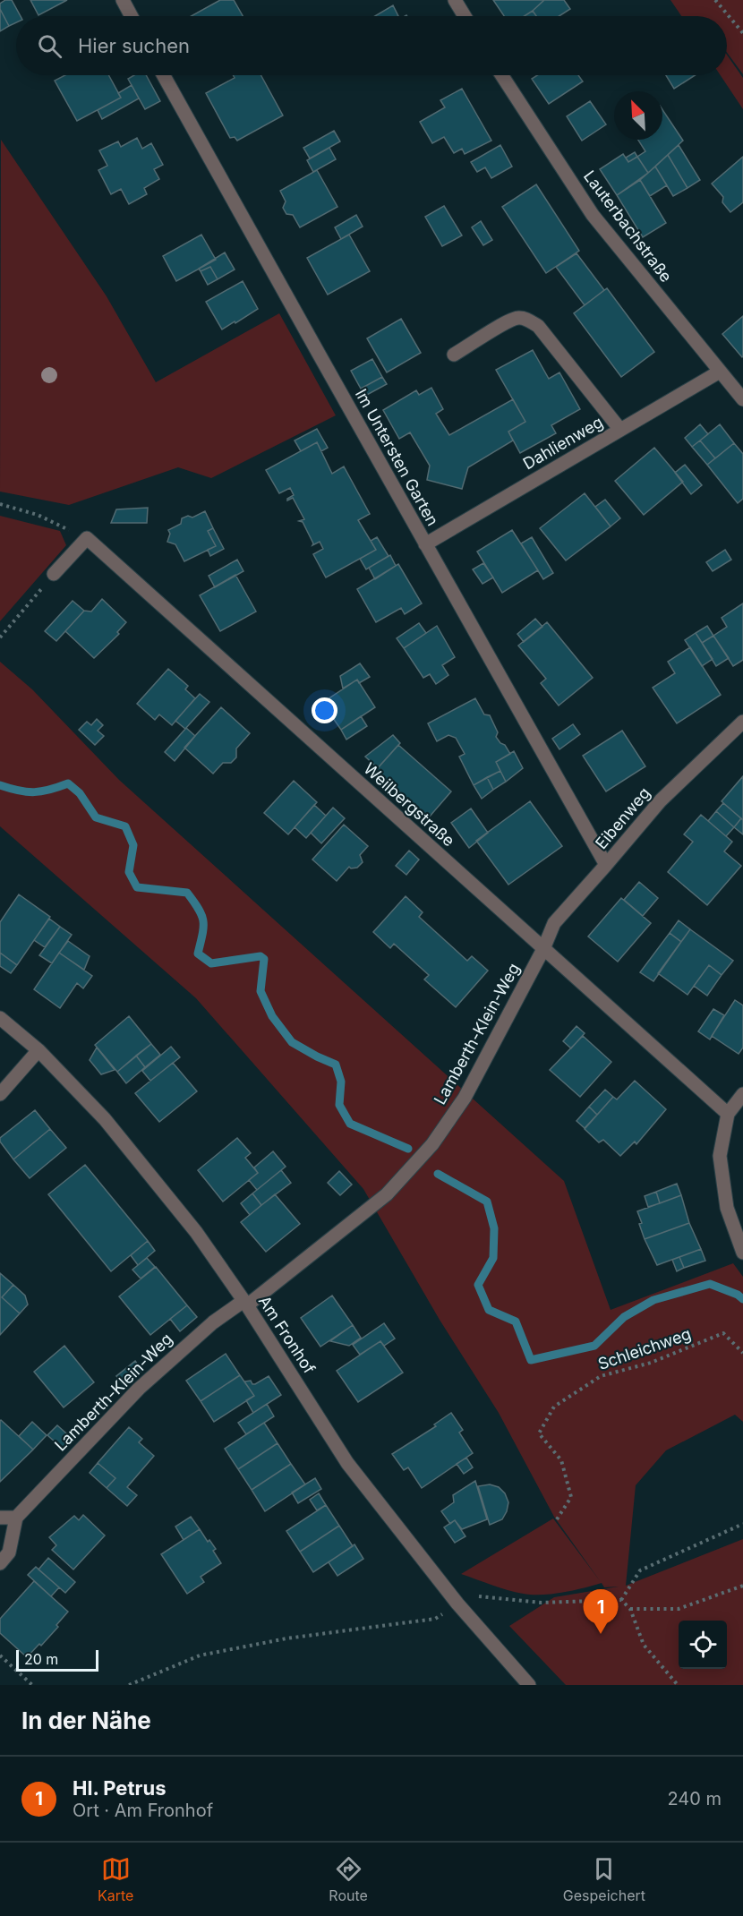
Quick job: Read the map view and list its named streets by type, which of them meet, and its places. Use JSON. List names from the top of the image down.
{
  "streets": {
    "street": [
      "Lauterbachstraße",
      "Dahlienweg",
      "Im Untersten Garten",
      "Weilbergstraße",
      "Eibenweg",
      "Lamberth-Klein-Weg",
      "Am Fronhof"
    ],
    "path": ["Schleichweg"]
  },
  "crossings": [
    ["Lauterbachstraße", "Dahlienweg"],
    ["Dahlienweg", "Im Untersten Garten"],
    ["Im Untersten Garten", "Eibenweg"],
    ["Weilbergstraße", "Eibenweg"],
    ["Weilbergstraße", "Lamberth-Klein-Weg"],
    ["Eibenweg", "Lamberth-Klein-Weg"],
    ["Lamberth-Klein-Weg", "Am Fronhof"]
  ],
  "scale_bar": "20 m",
  "north": "top left",
  "page": {
    "search": "Hier suchen",
    "pins": "1",
    "scale": "20 m",
    "heading": "In der Nähe",
    "list": [
      {
        "mark": "1",
        "name": "Hl. Petrus",
        "note": "Ort · Am Fronhof",
        "value": "240 m"
      }
    ],
    "nav": ["Karte", "Route", "Gespeichert"]
  }
}
